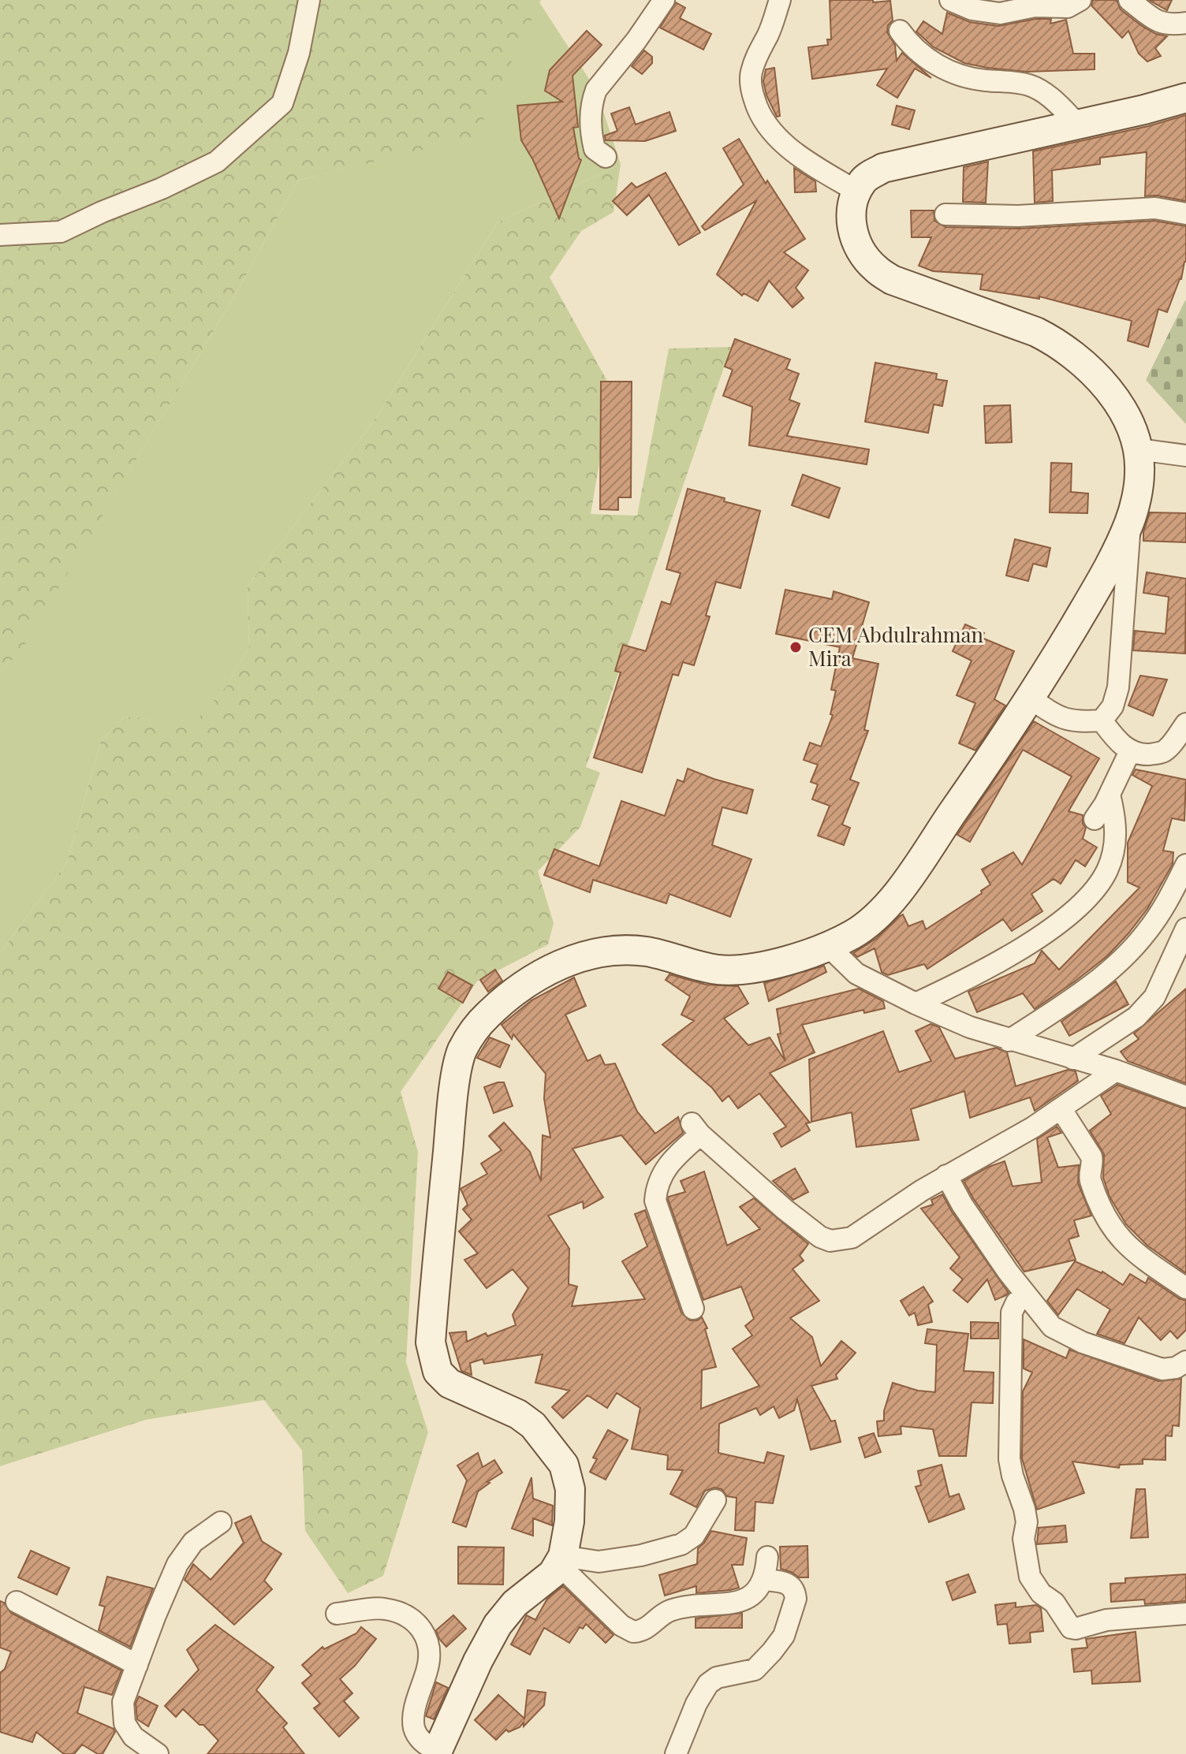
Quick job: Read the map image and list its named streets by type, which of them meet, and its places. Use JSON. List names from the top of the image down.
{
  "places": ["CEM Abdulrahman Mira"]
}
